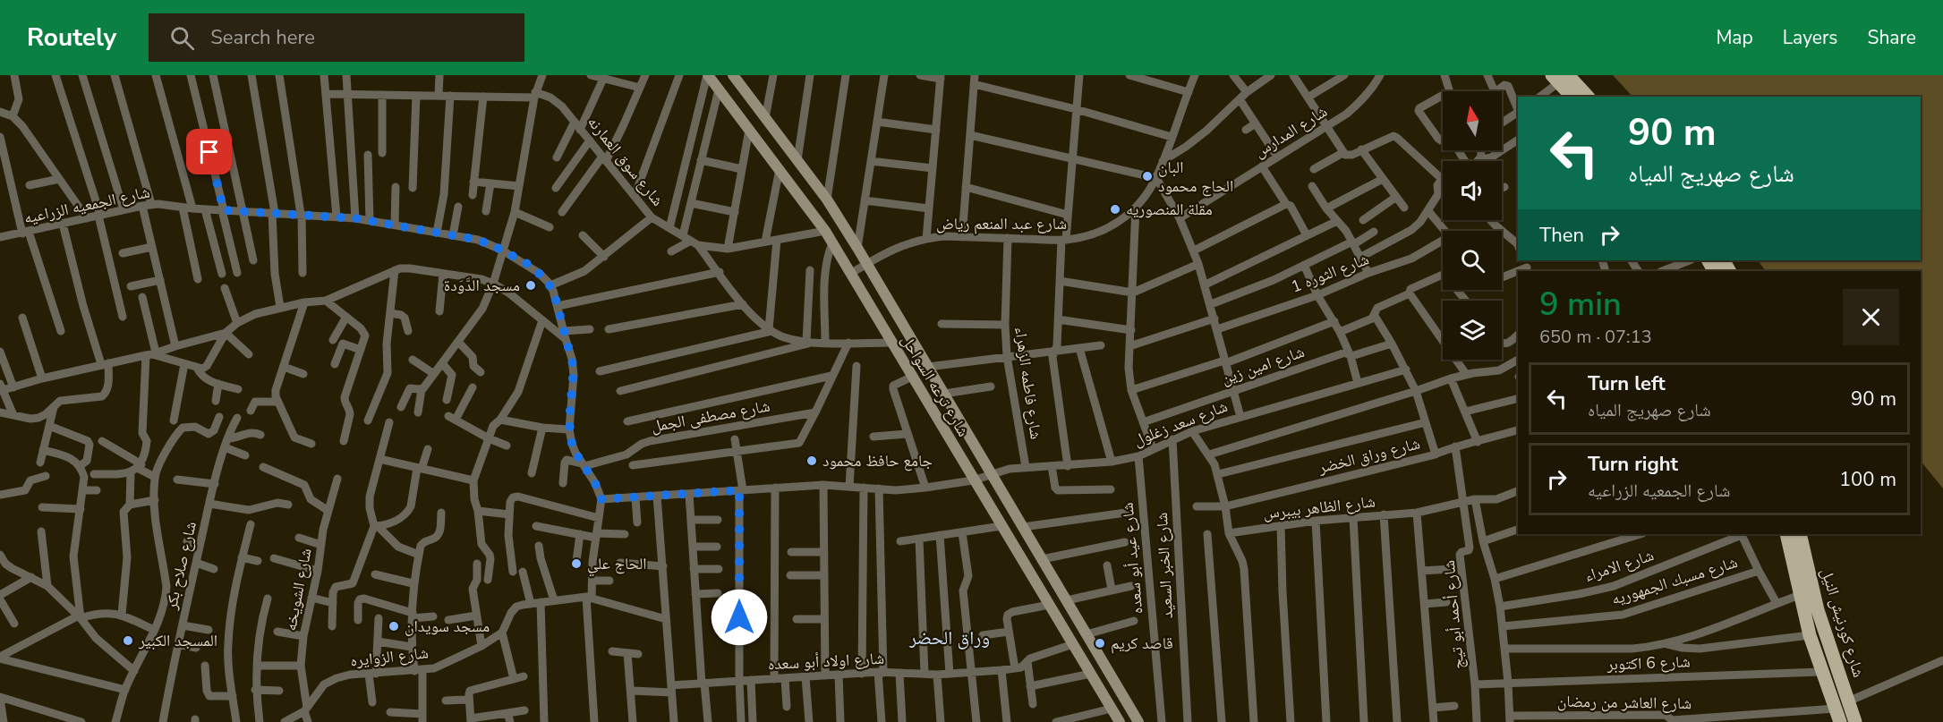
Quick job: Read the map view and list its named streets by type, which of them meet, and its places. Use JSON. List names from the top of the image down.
{
  "streets": {
    "main road": ["شارع ترعه السواحل", "شارع كورنيش النيل"],
    "street": [
      "شارع المدارس",
      "شارع سوق العمارنه",
      "شارع الجمعيه الزراعيه",
      "شارع عبد المنعم رياض",
      "شارع الثوره 1",
      "شارع امين زين",
      "شارع فاطمه الزهراء",
      "شارع مصطفى الجمل",
      "شارع سعد زغلول",
      "شارع وراق الخضر",
      "شارع الظاهر بيبرس",
      "شارع عيد أبو سعده",
      "شارع صلاح بكر",
      "شارع الخبر السعيد",
      "شارع الامراء",
      "شارع مسبك الجمهوريه",
      "شارع الشويخه",
      "شارع أحمد أبو تيج",
      "شارع الزوايره",
      "شارع اولاد أبو سعده",
      "شارع 6 اكتوبر",
      "شارع العاشر من رمضان"
    ]
  },
  "crossings": [
    ["شارع سوق العمارنه", "شارع ترعه السواحل"],
    ["شارع الجمعيه الزراعيه", "شارع مصطفى الجمل"],
    ["شارع الجمعيه الزراعيه", "شارع سعد زغلول"],
    ["شارع عبد المنعم رياض", "شارع فاطمه الزهراء"],
    ["شارع عبد المنعم رياض", "شارع ترعه السواحل"],
    ["شارع فاطمه الزهراء", "شارع سعد زغلول"],
    ["شارع ترعه السواحل", "شارع سعد زغلول"],
    ["شارع ترعه السواحل", "شارع اولاد أبو سعده"],
    ["شارع سعد زغلول", "شارع عيد أبو سعده"],
    ["شارع سعد زغلول", "شارع الخبر السعيد"],
    ["شارع وراق الخضر", "شارع أحمد أبو تيج"],
    ["شارع الظاهر بيبرس", "شارع أحمد أبو تيج"],
    ["شارع الشويخه", "شارع الزوايره"],
    ["شارع أحمد أبو تيج", "شارع 6 اكتوبر"],
    ["شارع كورنيش النيل", "شارع 6 اكتوبر"],
    ["شارع كورنيش النيل", "شارع العاشر من رمضان"]
  ],
  "districts": ["وراق الحضر"],
  "places": [
    "البان الحاج محمود",
    "مقلة المنصوريه",
    "مسجد الدَّوَدة",
    "جامع حافظ محمود",
    "الحاج علي",
    "مسجد سويدان",
    "المسجد الكبير",
    "قاصد كريم"
  ],
  "north": "top",
  "page": {
    "header": "Routely",
    "search": "Search here",
    "nav": ["Map", "Layers", "Share"],
    "turn": ["90 m", "شارع صهريج المياه"],
    "then": "Then",
    "heading": ["9 min", "650 m · 07:13"],
    "list": [
      {
        "name": "Turn left",
        "note": "شارع صهريج المياه",
        "value": "90 m"
      },
      {
        "name": "Turn right",
        "note": "شارع الجمعيه الزراعيه",
        "value": "100 m"
      }
    ]
  }
}
